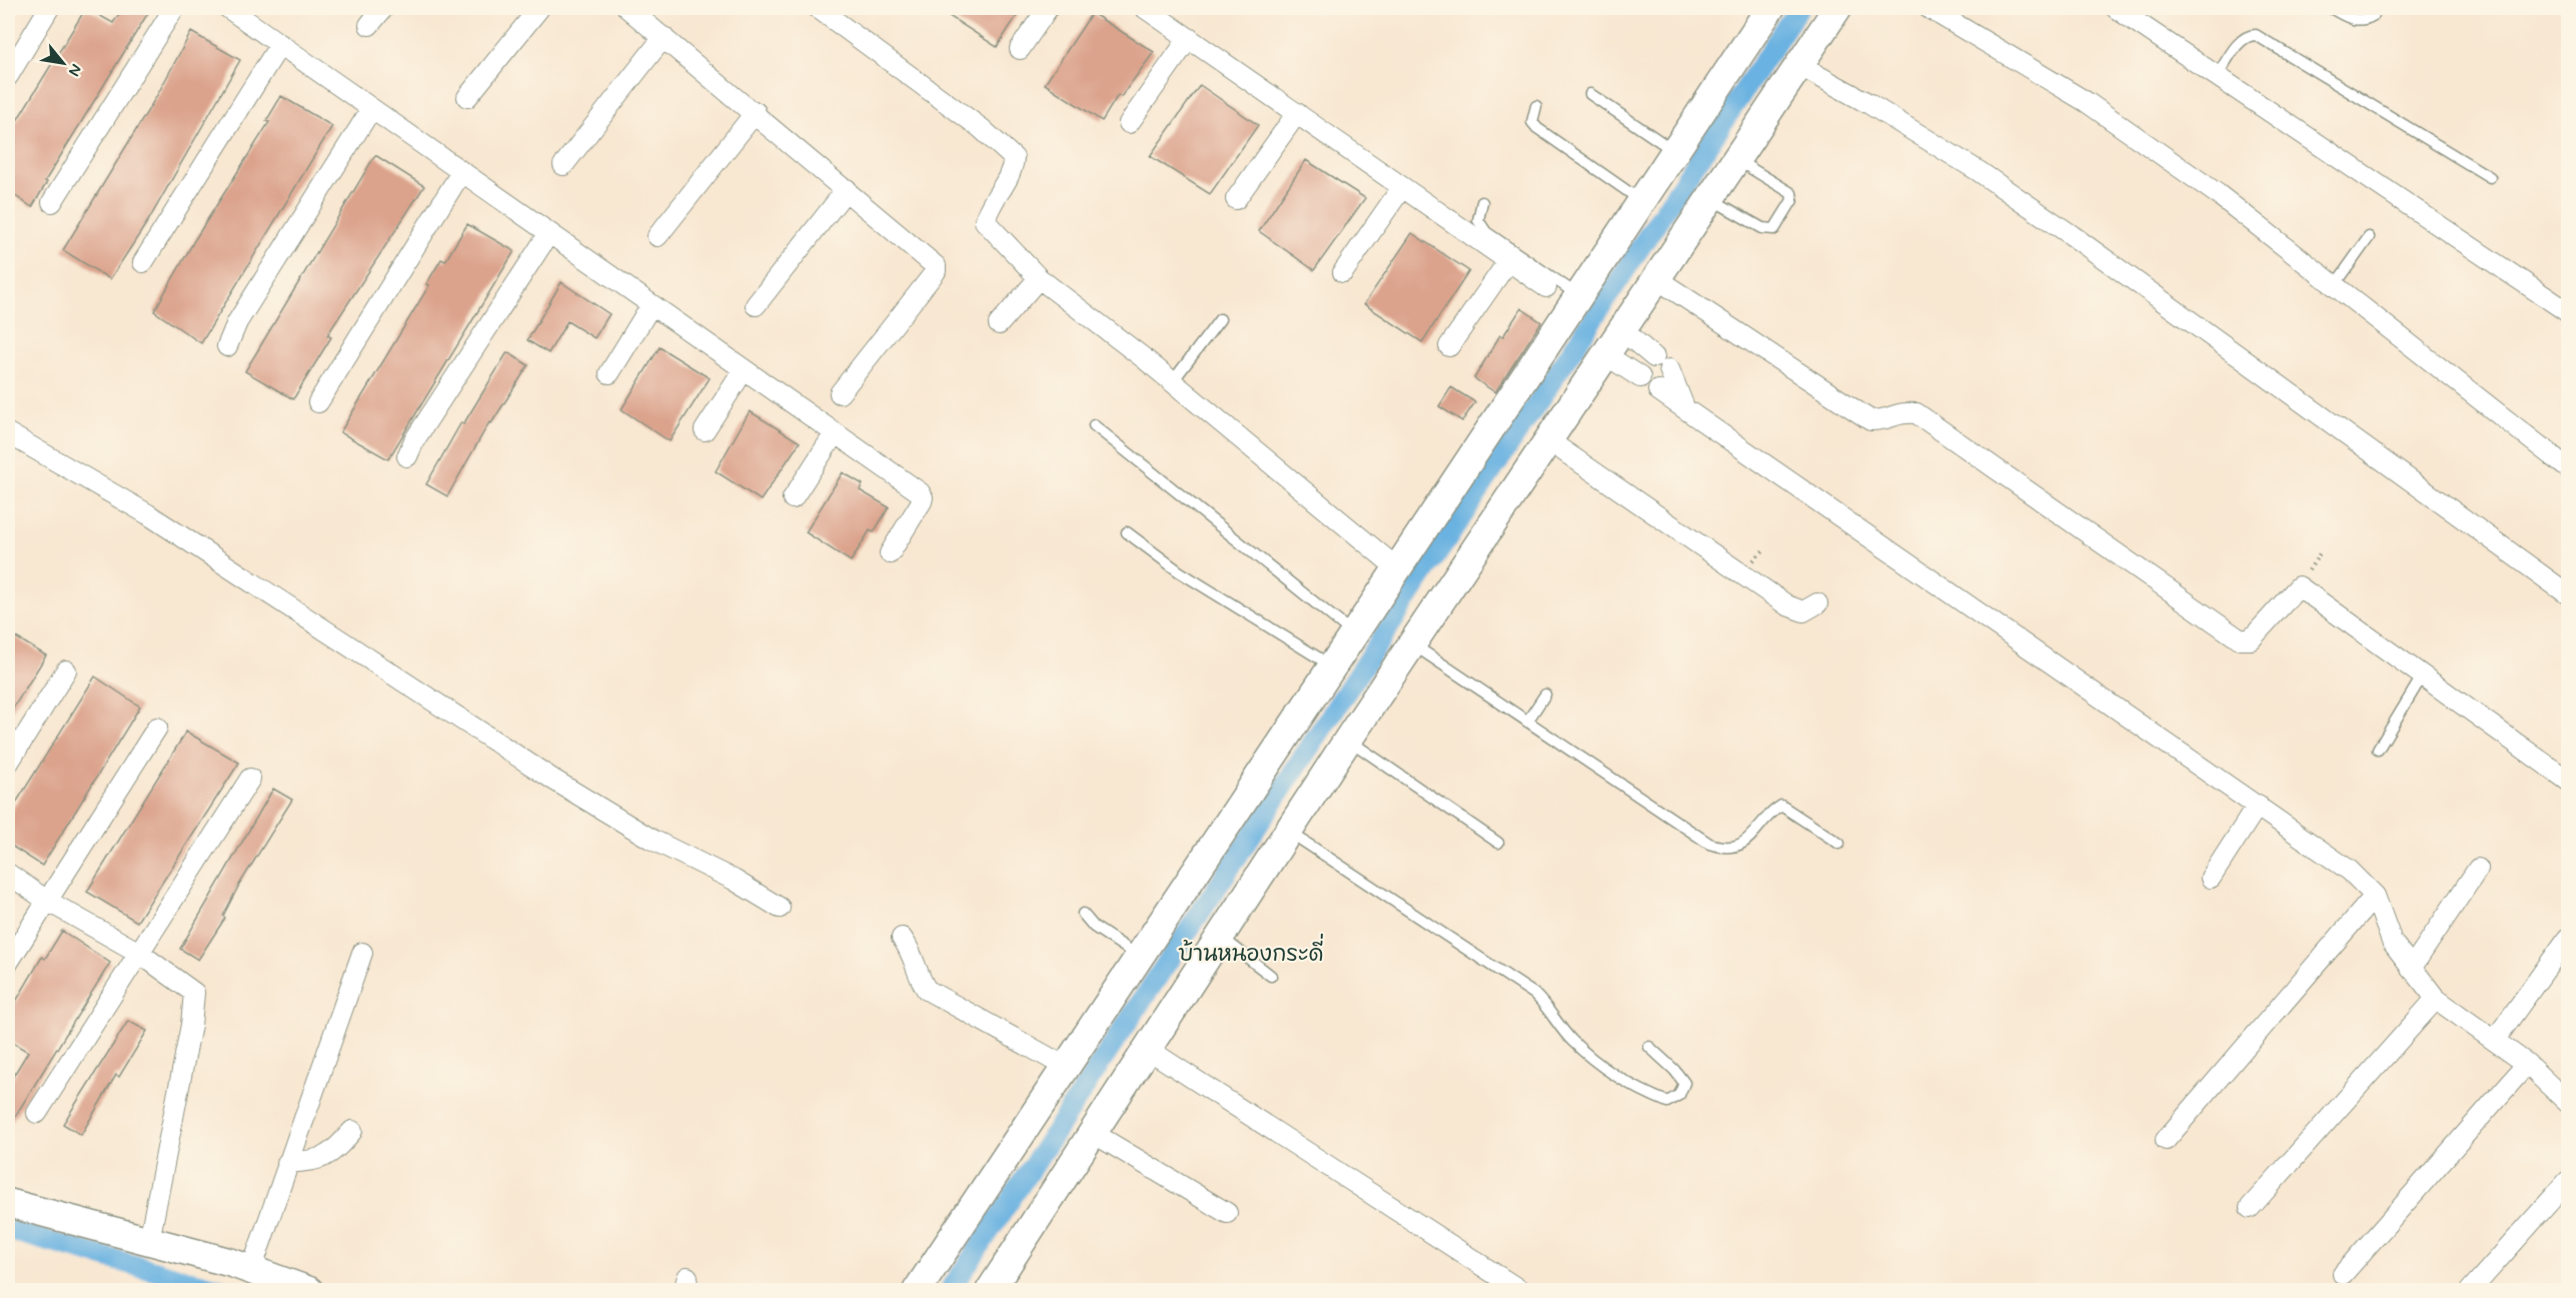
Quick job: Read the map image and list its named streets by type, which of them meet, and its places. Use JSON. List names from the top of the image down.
{
  "districts": ["บ้านหนองกระดี่"],
  "north": "bottom right"
}
